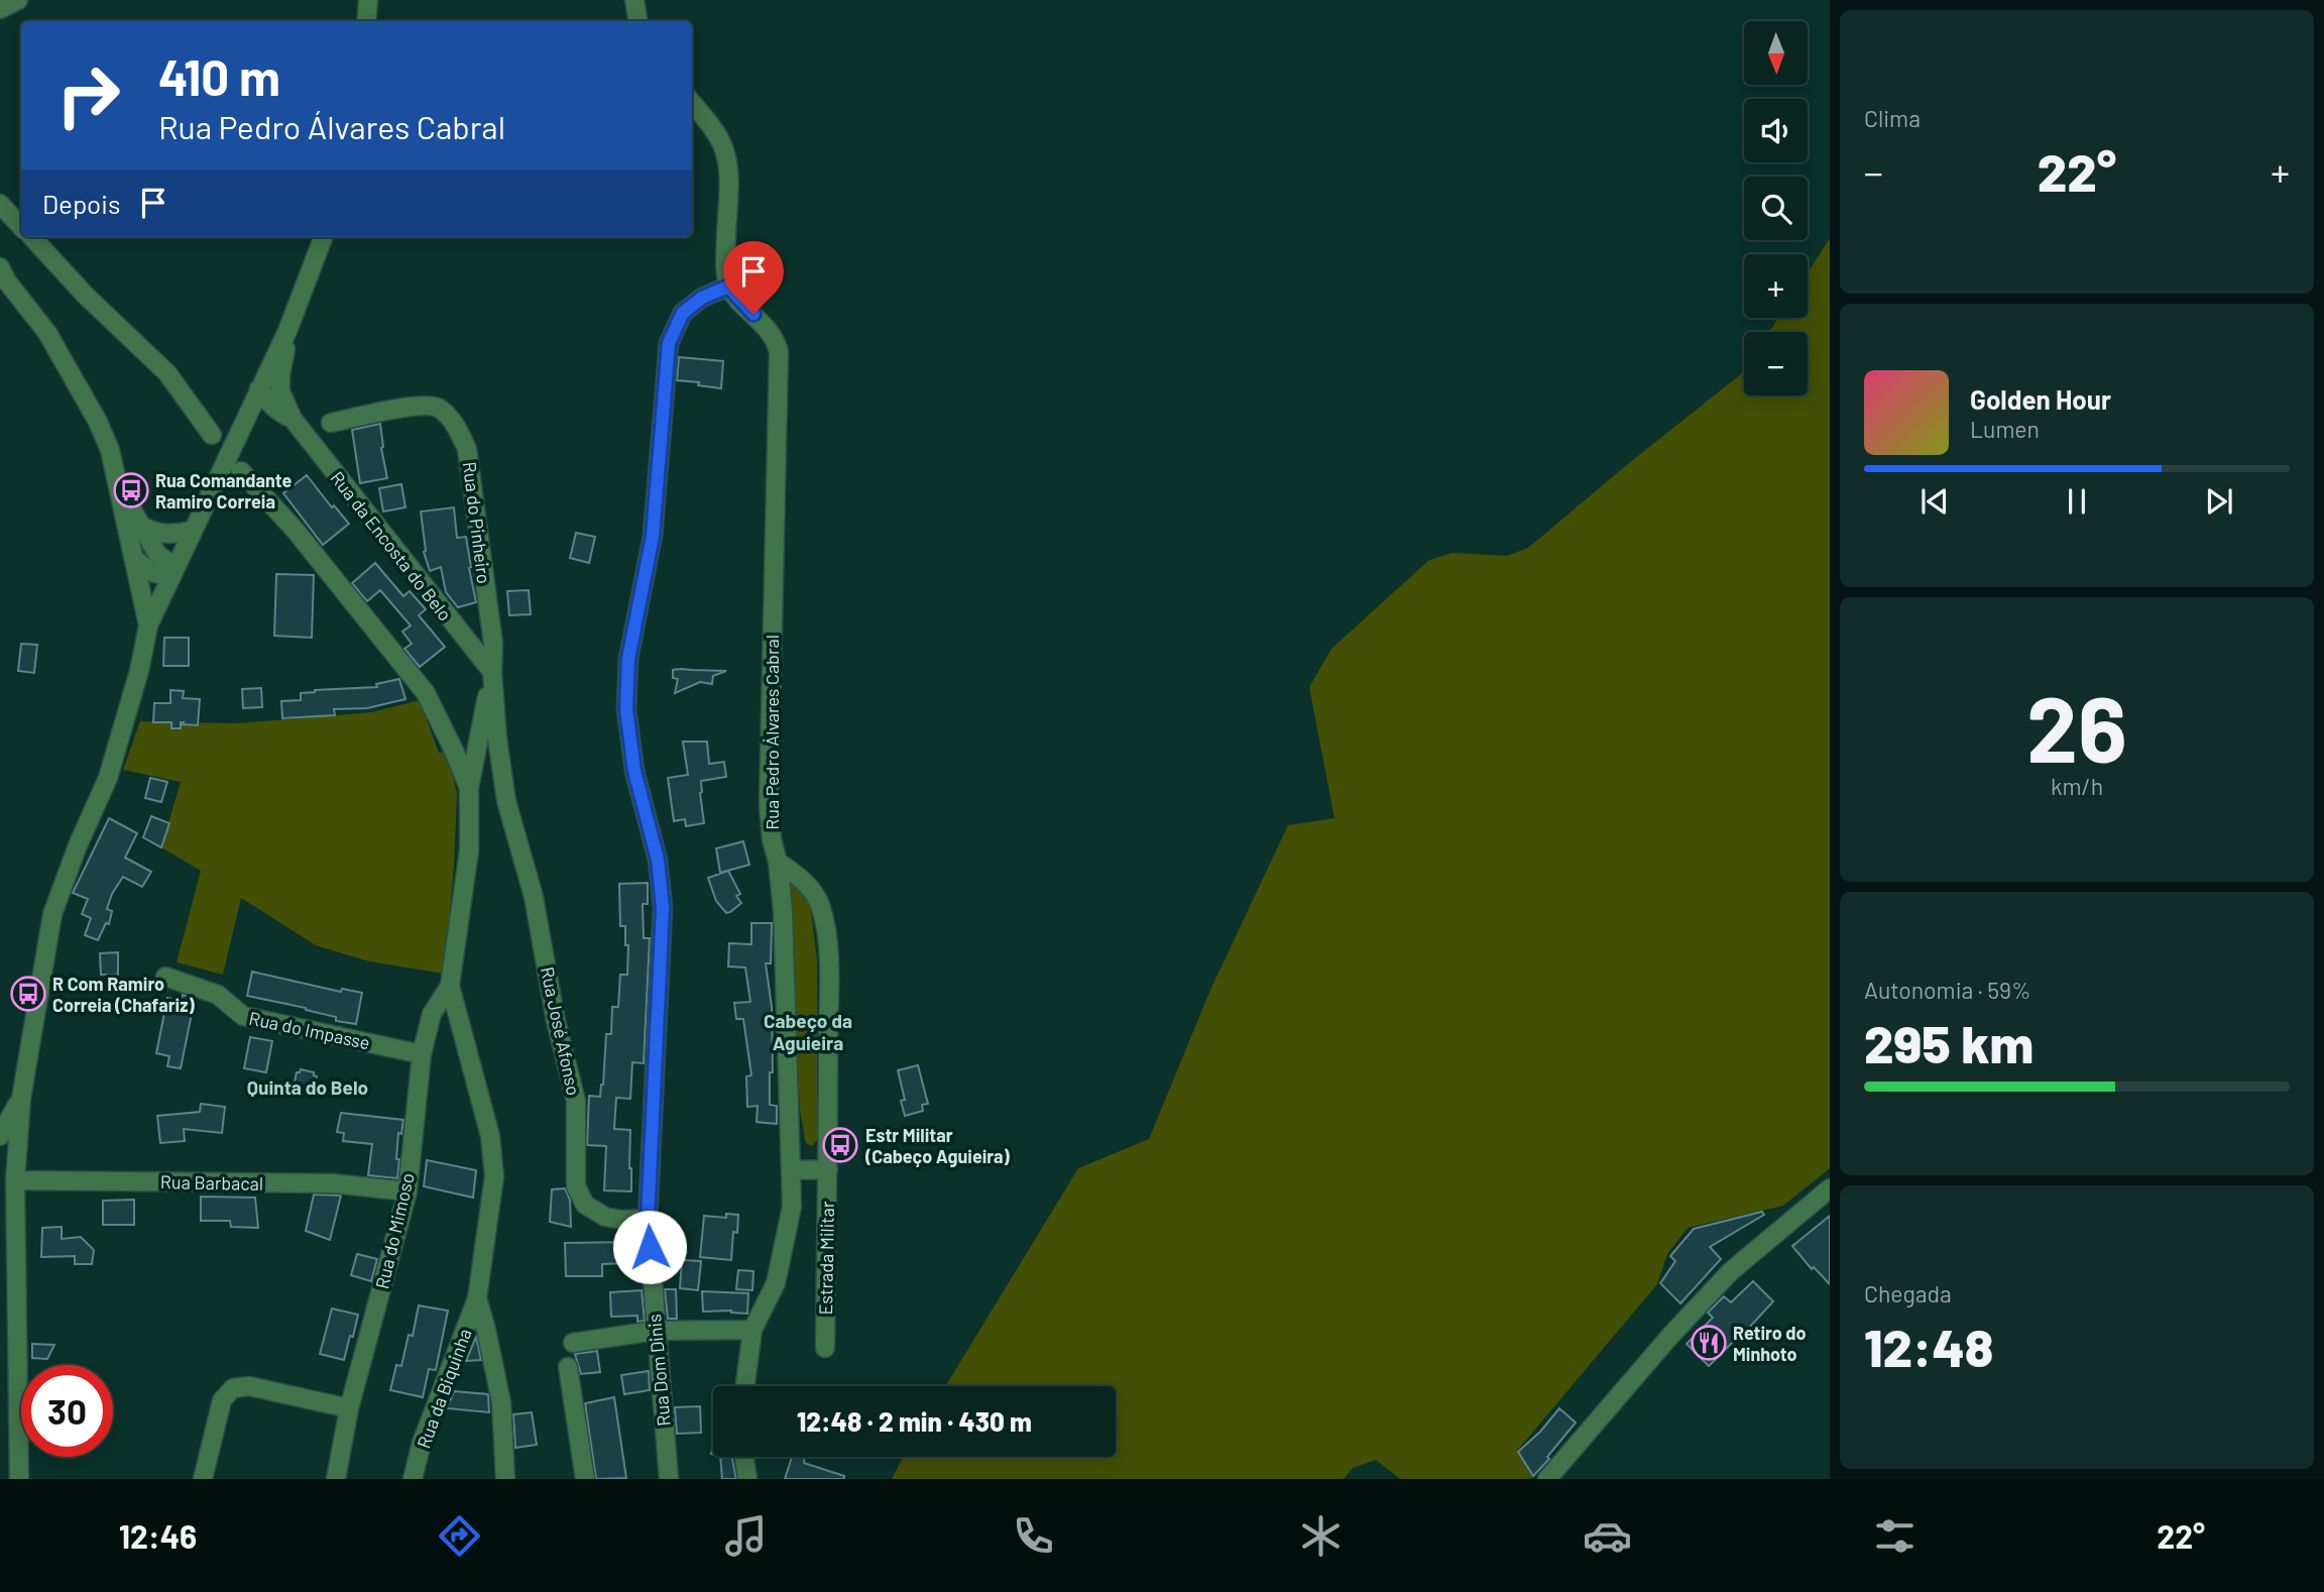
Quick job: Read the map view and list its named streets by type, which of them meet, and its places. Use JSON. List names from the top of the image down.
{
  "streets": {
    "street": [
      "Rua do Pinheiro",
      "Rua da Encosta do Belo",
      "Rua Pedro Álvares Cabral",
      "Rua do Impasse",
      "Rua José Afonso",
      "Rua Barbacal",
      "Rua do Mimoso",
      "Estrada Militar",
      "Rua Dom Dinis",
      "Rua da Biquinha"
    ]
  },
  "crossings": [
    ["Rua do Pinheiro", "Rua da Encosta do Belo"],
    ["Rua do Pinheiro", "Rua José Afonso"],
    ["Rua da Encosta do Belo", "Rua José Afonso"],
    ["Rua Pedro Álvares Cabral", "Estrada Militar"],
    ["Rua do Impasse", "Rua do Mimoso"],
    ["Rua José Afonso", "Rua Dom Dinis"],
    ["Rua Barbacal", "Rua do Mimoso"]
  ],
  "districts": ["Cabeço da Aguieira", "Quinta do Belo"],
  "places": {
    "bus stop": ["Rua Comandante Ramiro Correia", "R Com Ramiro Correia (Chafariz)", "Estr Militar (Cabeço Aguieira)"],
    "restaurant": ["Retiro do Minhoto"]
  },
  "north": "bottom",
  "page": {
    "tile": [
      "Clima",
      ["26", "km/h"],
      ["Autonomia · 59%", "295 km"],
      ["Chegada", "12:48"]
    ],
    "map_buttons": ["+", "−"],
    "turn": ["410 m", "Rua Pedro Álvares Cabral"],
    "heat": ["−", "22°", "+"],
    "then": "Depois",
    "song": ["Golden Hour", "Lumen"],
    "limit": "30",
    "trip": "12:48 · 2 min · 430 m",
    "tabs": ["12:46", "22°"]
  }
}
